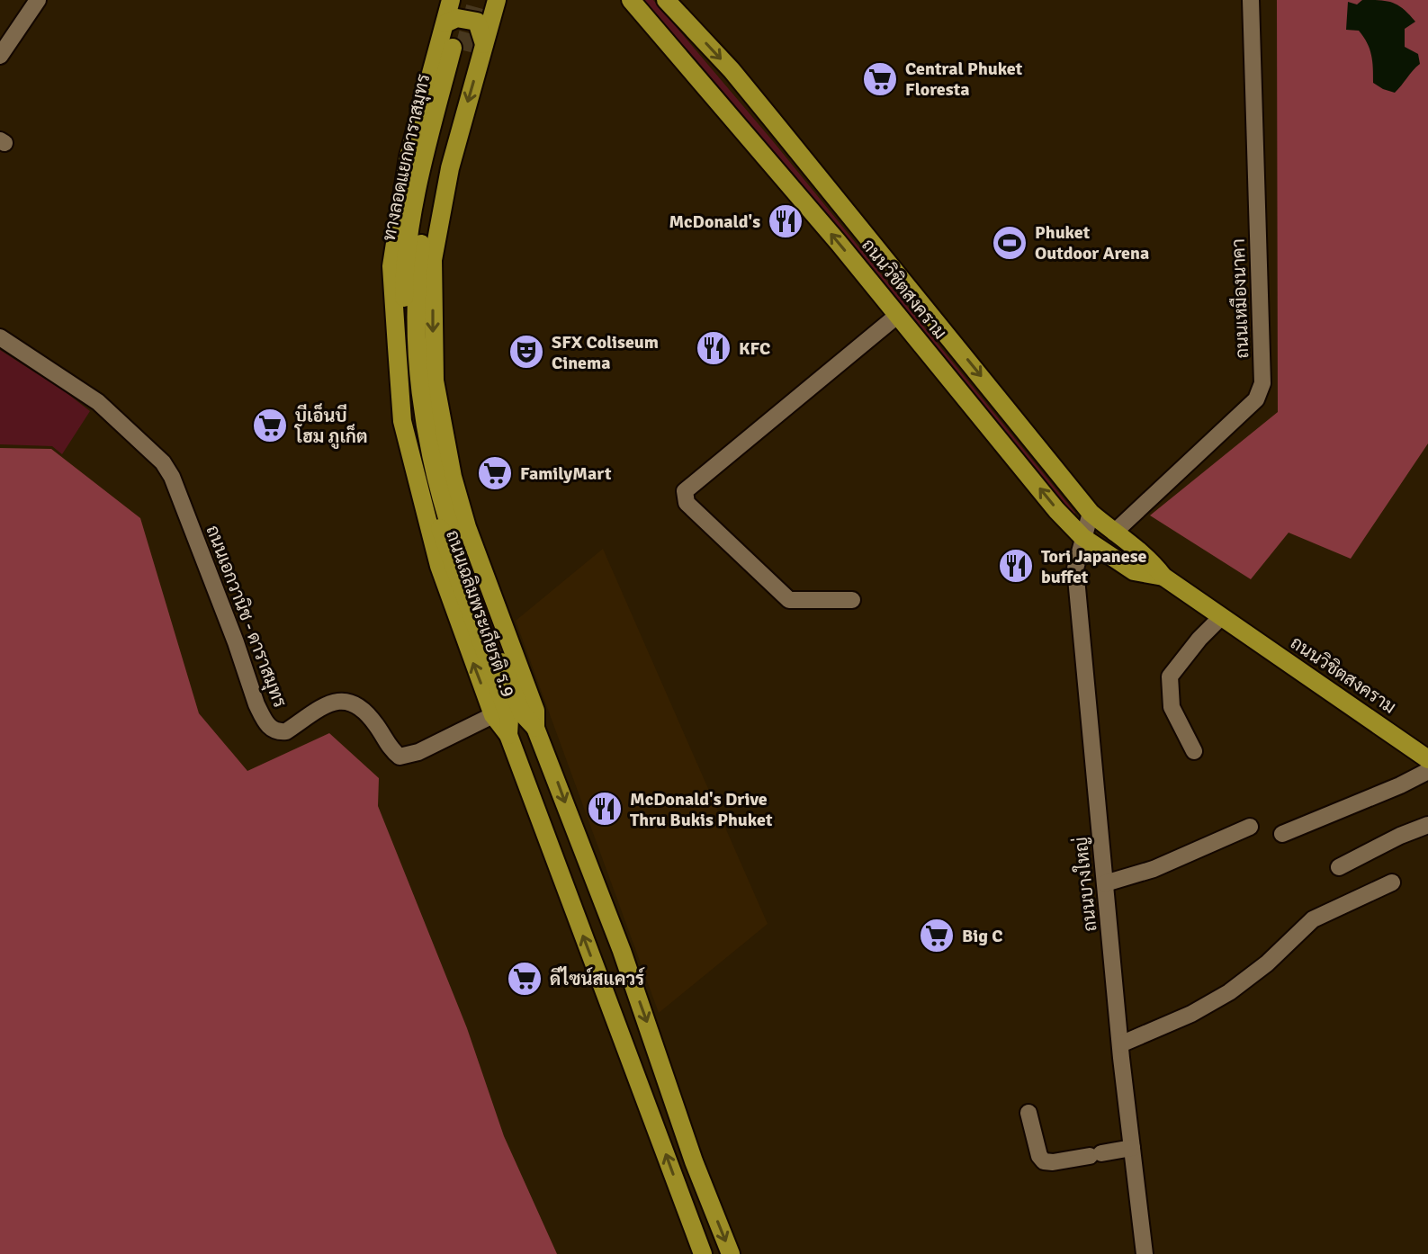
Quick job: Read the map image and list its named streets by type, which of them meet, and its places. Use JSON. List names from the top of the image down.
{
  "streets": {
    "main road": ["ทางลอดแยกดาราสมุทร", "ถนนวิชิตสงคราม", "ถนนเฉลิมพระเกียรติ ร.9"],
    "street": ["ถนนเหมืองนาคา", "ถนนเอกวานิช - ดาราสมุทร", "ถนนบางใหญ่"]
  },
  "crossings": [
    ["ทางลอดแยกดาราสมุทร", "ถนนเฉลิมพระเกียรติ ร.9"],
    ["ถนนวิชิตสงคราม", "ถนนเหมืองนาคา"],
    ["ถนนวิชิตสงคราม", "ถนนบางใหญ่"],
    ["ถนนเฉลิมพระเกียรติ ร.9", "ถนนเอกวานิช - ดาราสมุทร"]
  ],
  "places": {
    "supermarket": [
      "Central Phuket Floresta",
      "บีเอ็นบี โฮม ภูเก็ต",
      "FamilyMart",
      "Big C",
      "ดีไซน์สแควร์"
    ],
    "restaurant": [
      "McDonald's",
      "KFC",
      "Tori Japanese buffet",
      "McDonald's Drive Thru Bukis Phuket"
    ],
    "sports": ["Phuket Outdoor Arena"],
    "theatre": ["SFX Coliseum Cinema"]
  }
}
